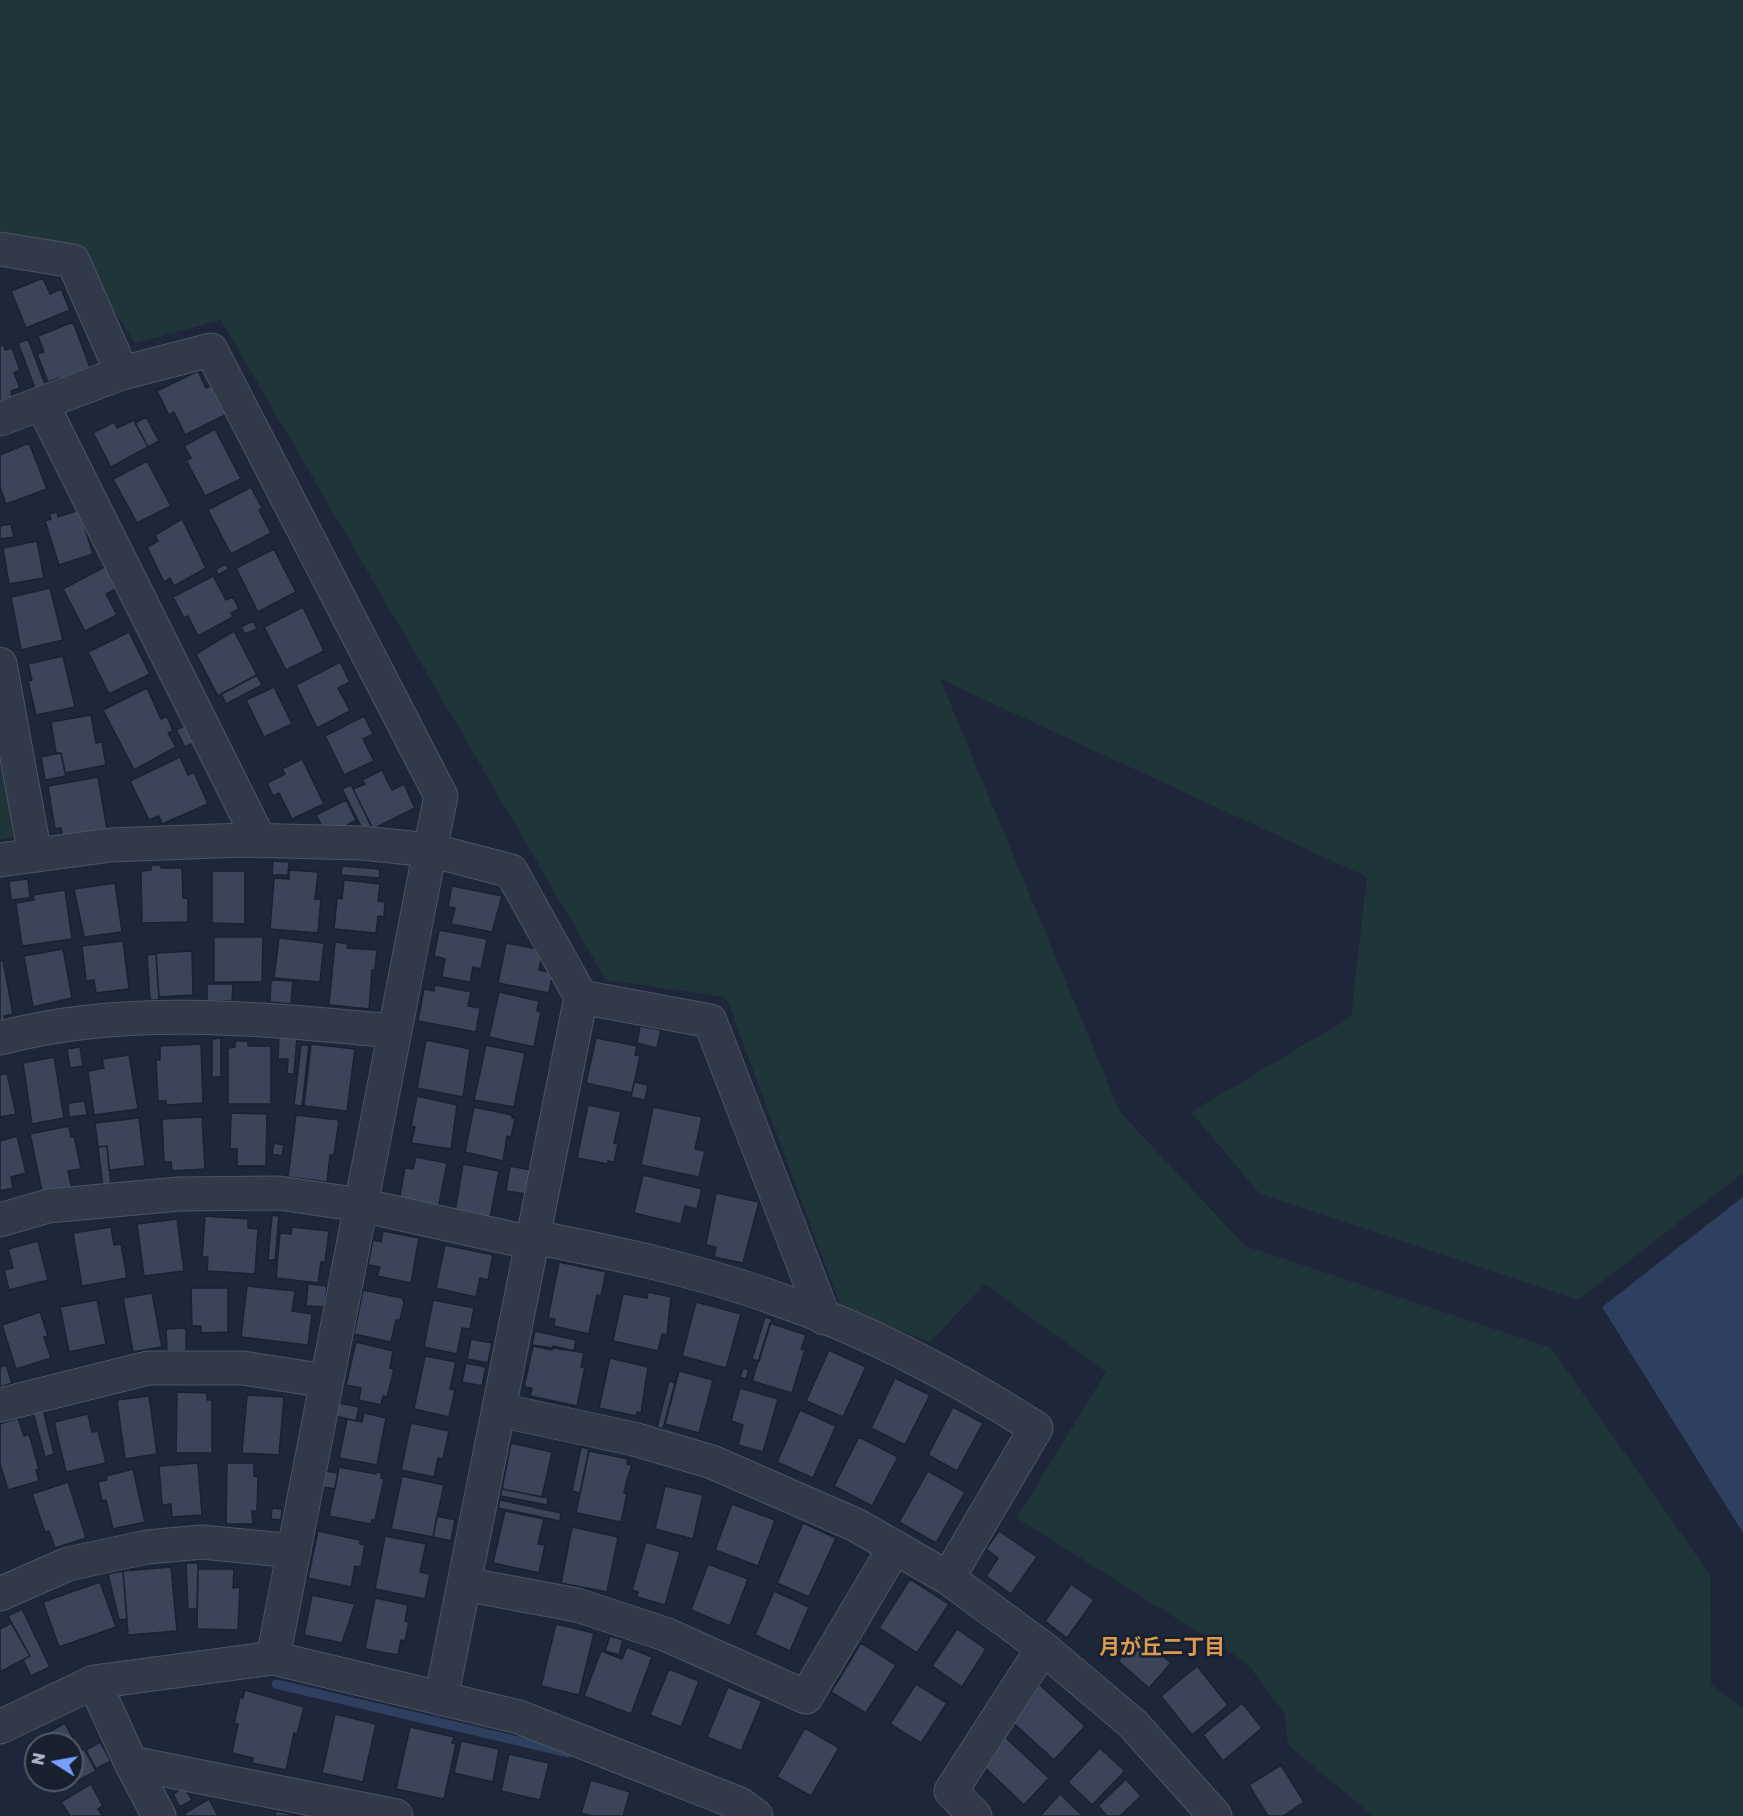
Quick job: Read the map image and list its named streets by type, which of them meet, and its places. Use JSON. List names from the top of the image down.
{
  "districts": ["月が丘二丁目"],
  "north": "left"
}
